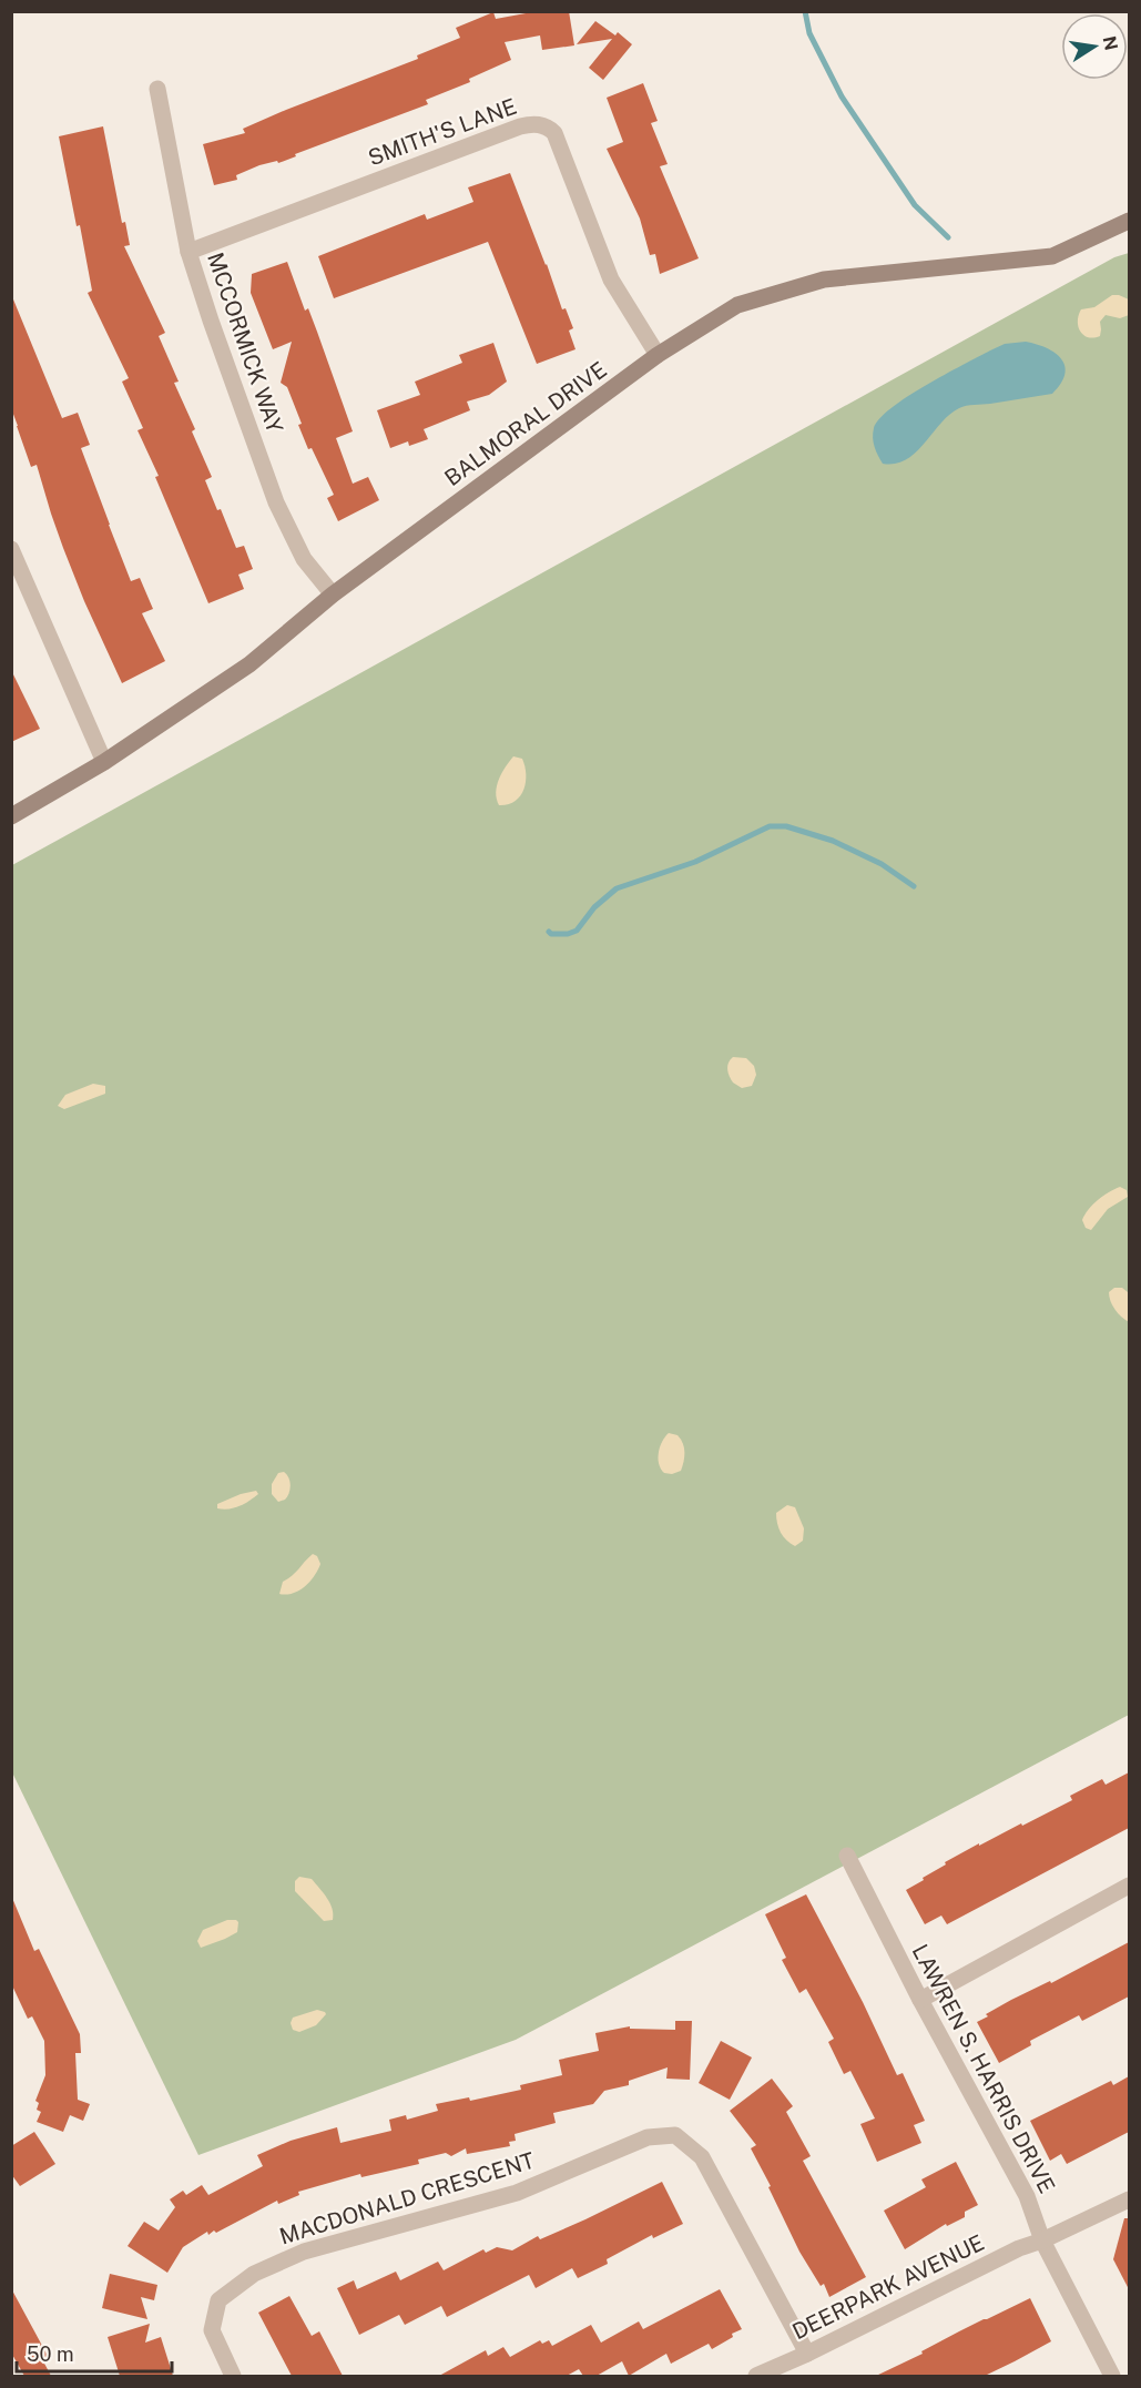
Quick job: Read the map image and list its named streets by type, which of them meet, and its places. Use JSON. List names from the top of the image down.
{
  "streets": {
    "street": [
      "SMITH'S LANE",
      "MCCORMICK WAY",
      "BALMORAL DRIVE",
      "LAWREN S. HARRIS DRIVE",
      "MACDONALD CRESCENT",
      "DEERPARK AVENUE"
    ]
  },
  "crossings": [
    ["SMITH'S LANE", "MCCORMICK WAY"],
    ["SMITH'S LANE", "BALMORAL DRIVE"],
    ["MCCORMICK WAY", "BALMORAL DRIVE"],
    ["LAWREN S. HARRIS DRIVE", "DEERPARK AVENUE"],
    ["MACDONALD CRESCENT", "DEERPARK AVENUE"]
  ],
  "scale_bar": "50 m",
  "north": "right"
}
